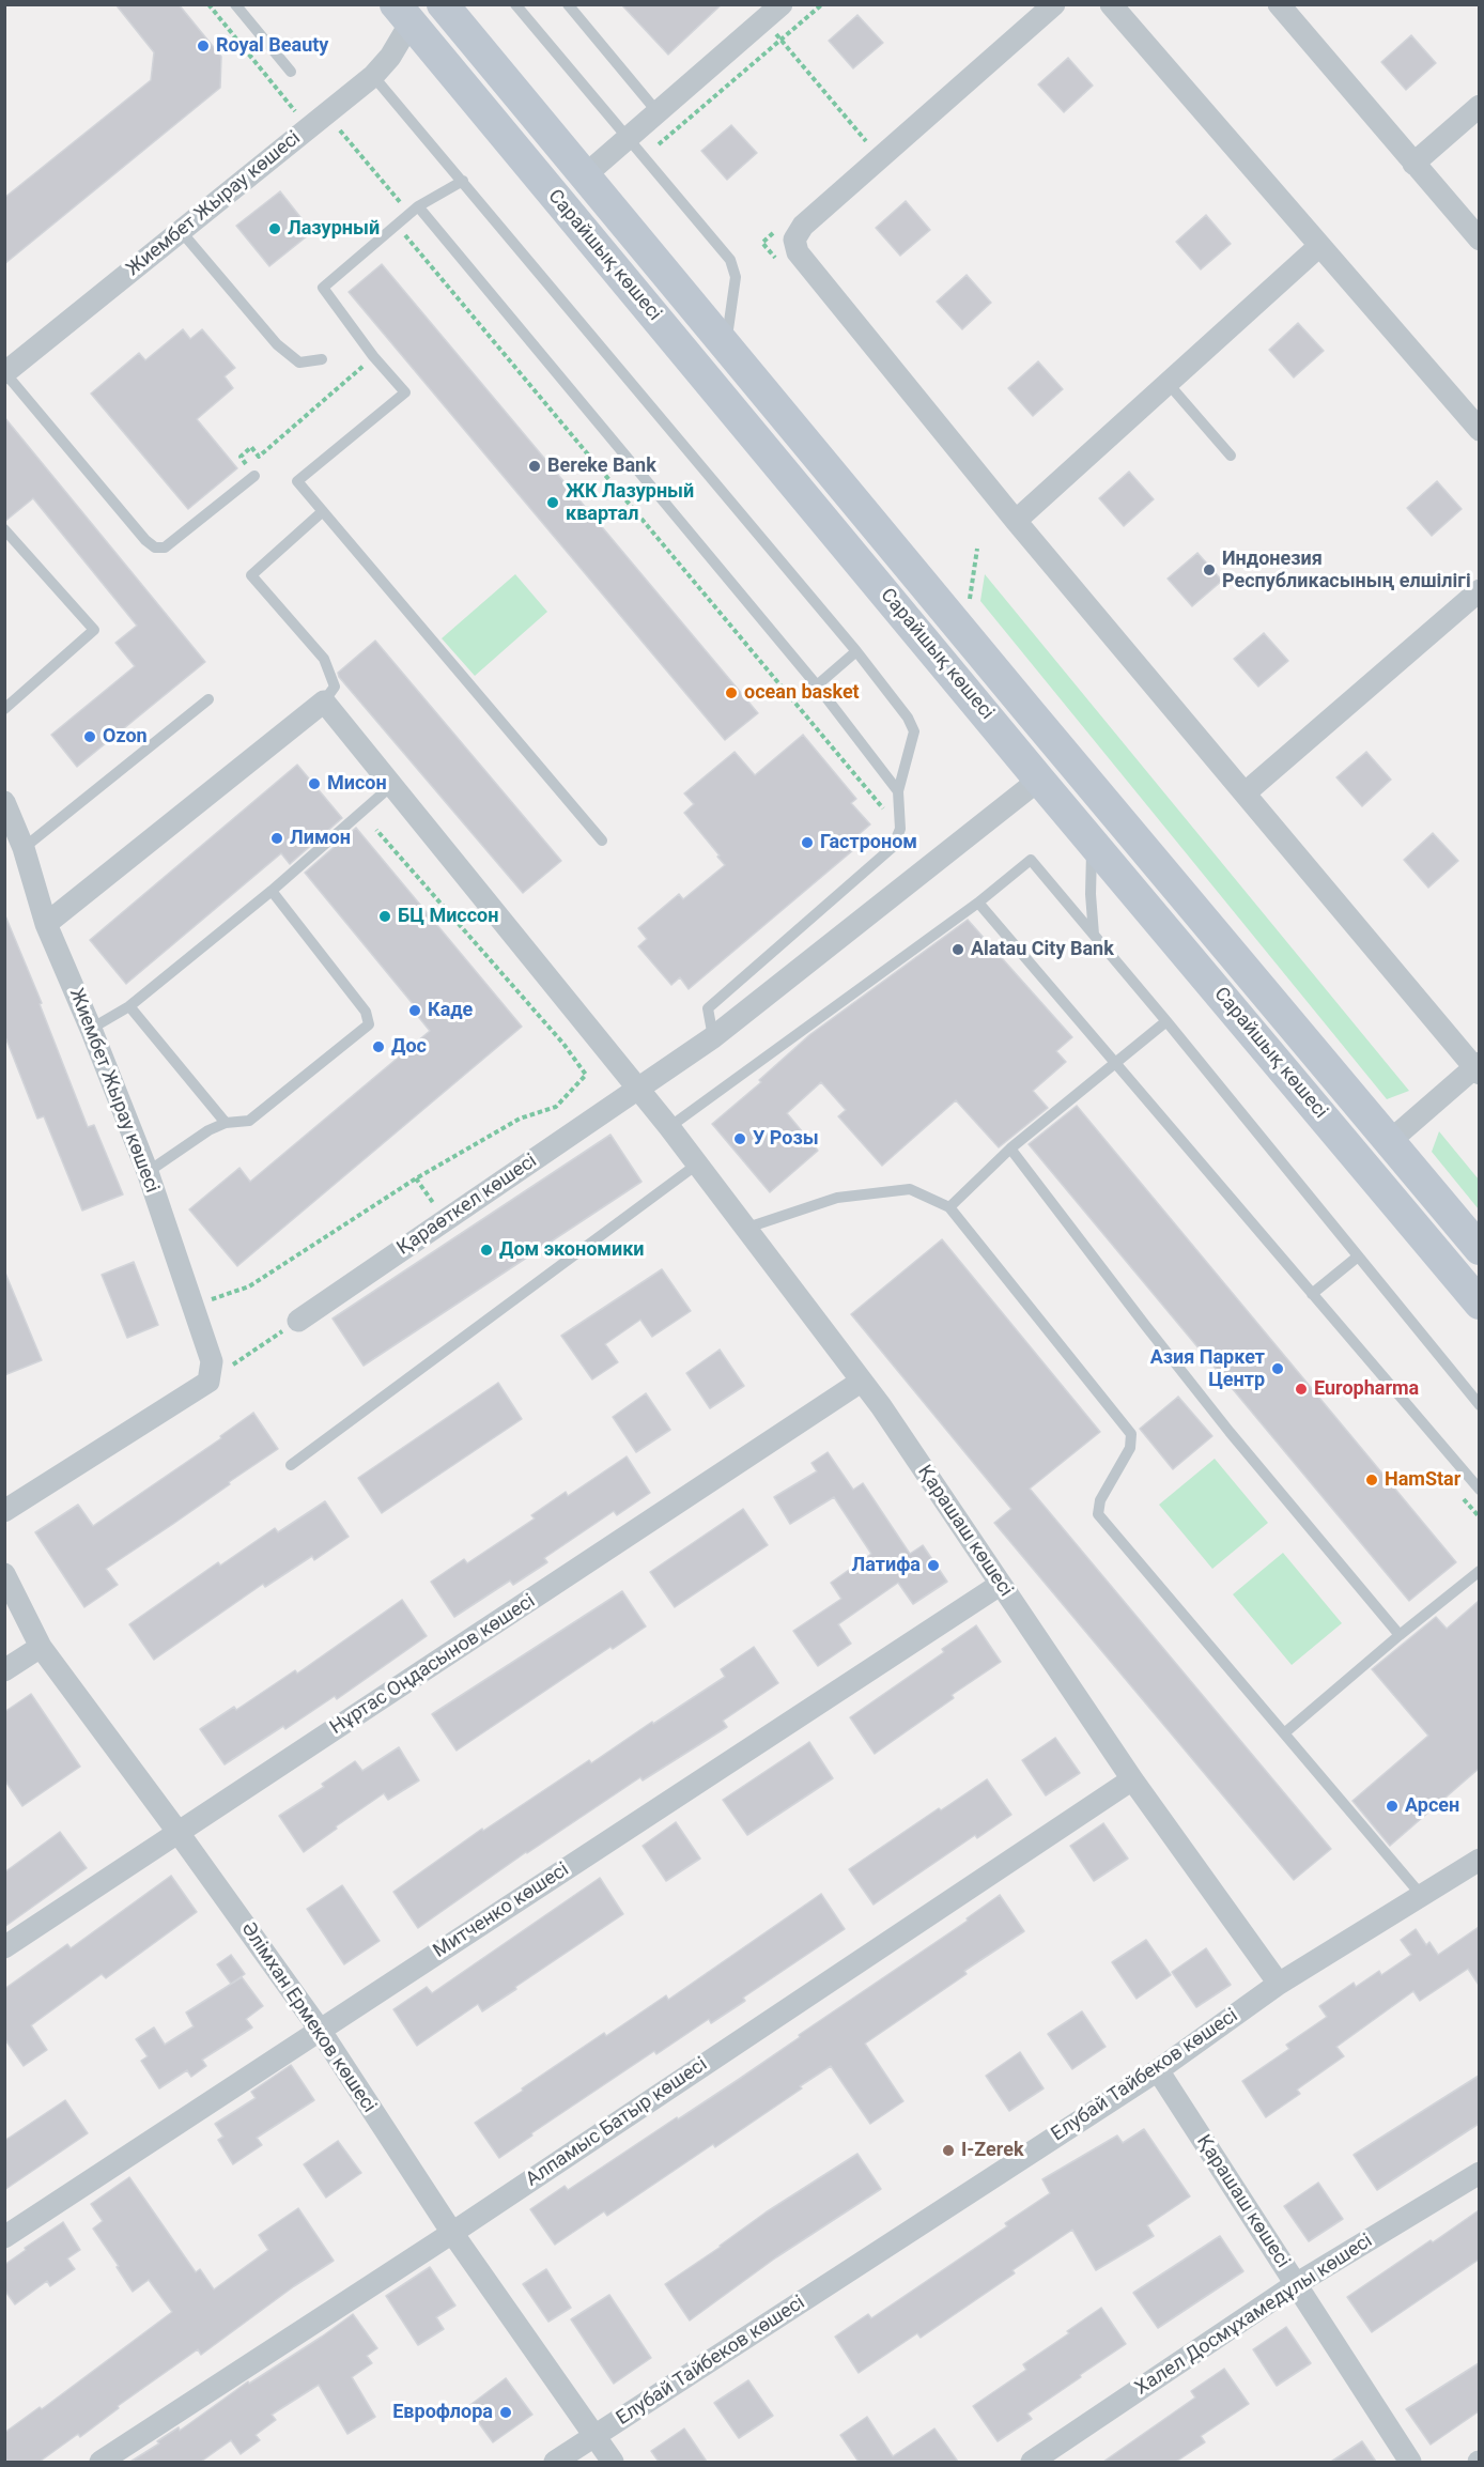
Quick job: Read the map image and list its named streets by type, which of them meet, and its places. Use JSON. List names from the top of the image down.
{
  "streets": {
    "main road": ["Сарайшық көшесі"],
    "street": [
      "Жиембет Жырау көшесі",
      "Қараөткел көшесі",
      "Қарашаш көшесі",
      "Нұртас Оңдасынов көшесі",
      "Митченко көшесі",
      "Әлімхан Ермеков көшесі",
      "Елубай Тайбеков көшесі",
      "Алпамыс Батыр көшесі",
      "Халел Досмұхамедұлы көшесі"
    ]
  },
  "crossings": [
    ["Жиембет Жырау көшесі", "Сарайшық көшесі"],
    ["Сарайшық көшесі", "Қараөткел көшесі"],
    ["Қараөткел көшесі", "Қарашаш көшесі"],
    ["Қарашаш көшесі", "Нұртас Оңдасынов көшесі"],
    ["Қарашаш көшесі", "Митченко көшесі"],
    ["Қарашаш көшесі", "Елубай Тайбеков көшесі"],
    ["Қарашаш көшесі", "Алпамыс Батыр көшесі"],
    ["Қарашаш көшесі", "Халел Досмұхамедұлы көшесі"],
    ["Нұртас Оңдасынов көшесі", "Әлімхан Ермеков көшесі"],
    ["Митченко көшесі", "Әлімхан Ермеков көшесі"],
    ["Әлімхан Ермеков көшесі", "Елубай Тайбеков көшесі"],
    ["Әлімхан Ермеков көшесі", "Алпамыс Батыр көшесі"]
  ],
  "places": [
    "Royal Beauty",
    "Лазурный",
    "Bereke Bank",
    "ЖК Лазурный квартал",
    "Индонезия Республикасының елшілігі",
    "ocean basket",
    "Ozon",
    "Мисон",
    "Лимон",
    "Гастроном",
    "БЦ Миссон",
    "Alatau City Bank",
    "Каде",
    "Дос",
    "У Розы",
    "Дом экономики",
    "Азия Паркет Центр",
    "Europharma",
    "HamStar",
    "Латифа",
    "Арсен",
    "I-Zerek",
    "Еврофлора"
  ]
}
